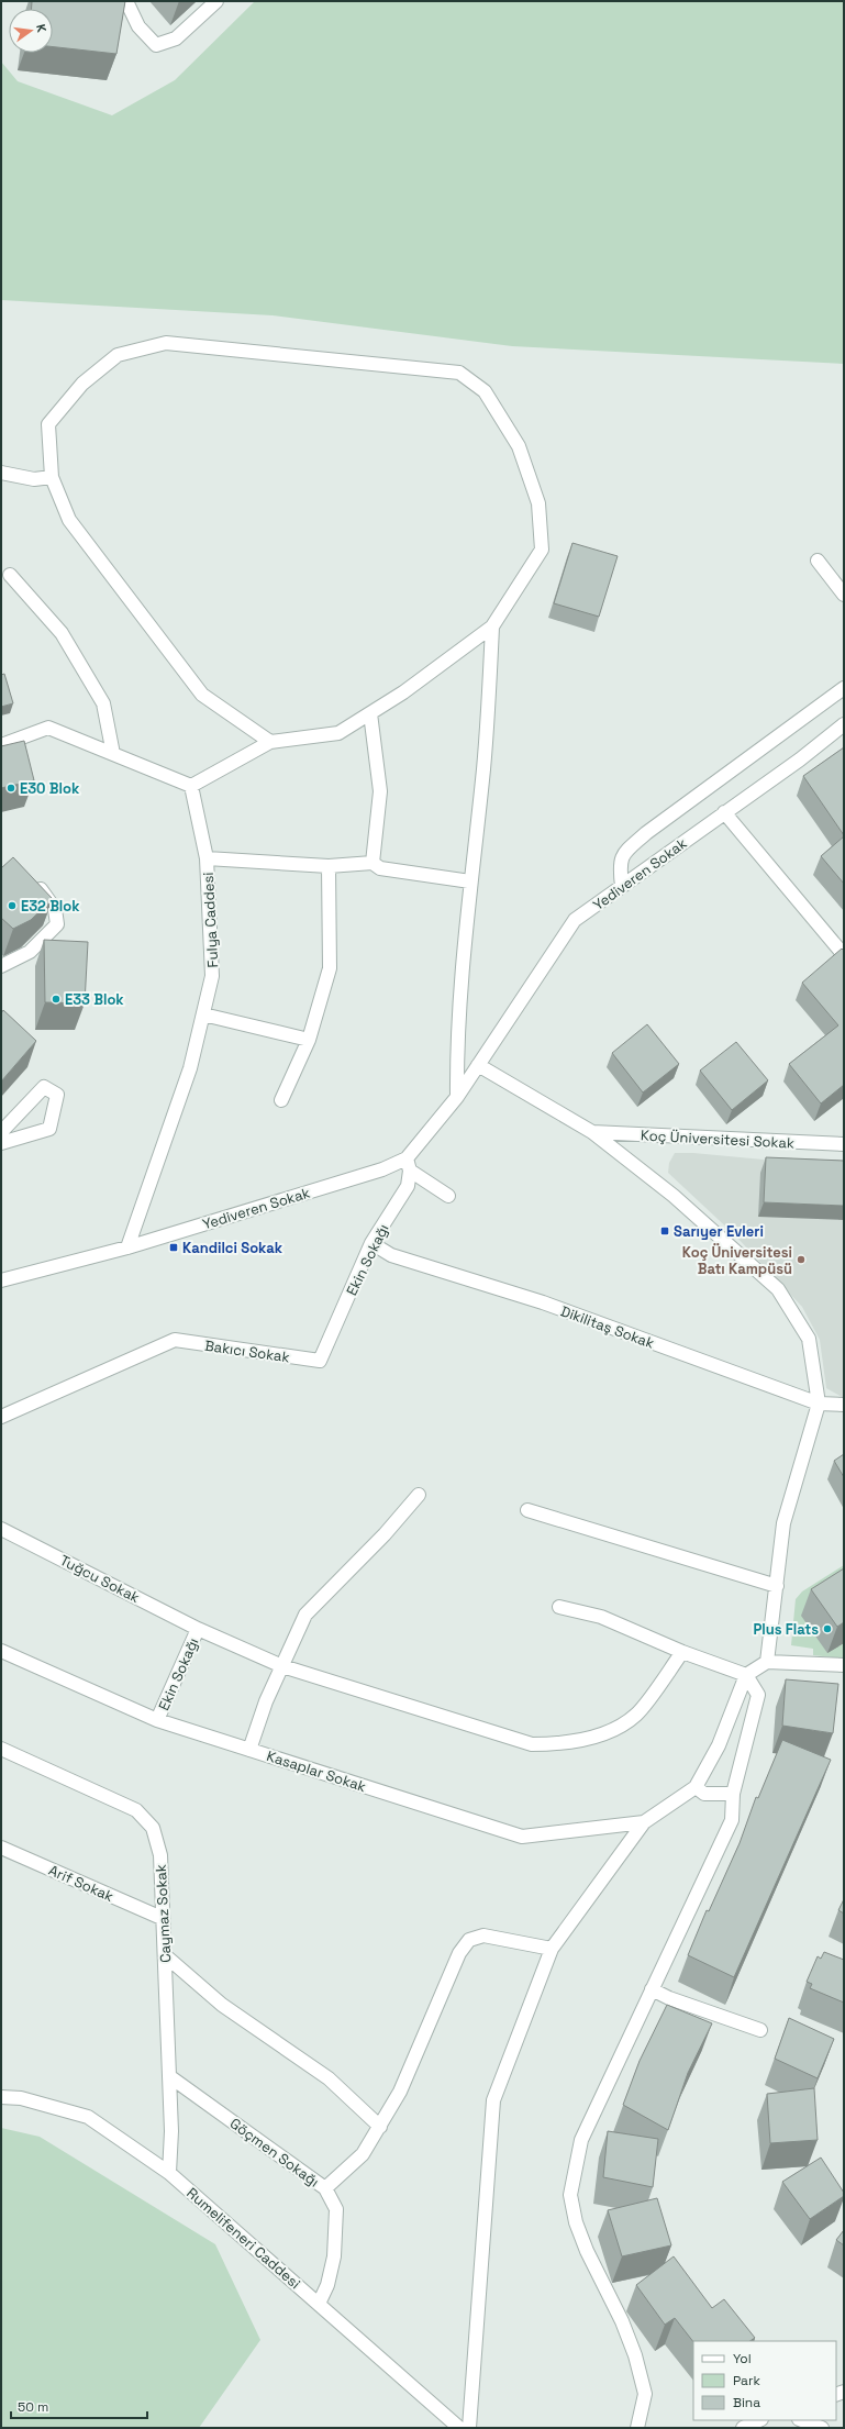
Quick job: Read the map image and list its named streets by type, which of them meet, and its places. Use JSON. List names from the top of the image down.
{
  "streets": {
    "street": [
      "Yediveren Sokak",
      "Fulya Caddesi",
      "Koç Üniversitesi Sokak",
      "Ekin Sokağı",
      "Dikilitaş Sokak",
      "Bakıcı Sokak",
      "Tuğcu Sokak",
      "Kasaplar Sokak",
      "Arif Sokak",
      "Caymaz Sokak",
      "Göçmen Sokağı",
      "Rumelifeneri Caddesi"
    ]
  },
  "crossings": [
    ["Yediveren Sokak", "Fulya Caddesi"],
    ["Yediveren Sokak", "Ekin Sokağı"],
    ["Ekin Sokağı", "Dikilitaş Sokak"],
    ["Ekin Sokağı", "Bakıcı Sokak"],
    ["Ekin Sokağı", "Tuğcu Sokak"],
    ["Ekin Sokağı", "Kasaplar Sokak"],
    ["Arif Sokak", "Caymaz Sokak"],
    ["Caymaz Sokak", "Göçmen Sokağı"],
    ["Caymaz Sokak", "Rumelifeneri Caddesi"],
    ["Göçmen Sokağı", "Rumelifeneri Caddesi"]
  ],
  "places": {
    "other": [
      "E30 Blok",
      "E32 Blok",
      "E33 Blok",
      "Koç Üniversitesi Batı Kampüsü",
      "Plus Flats"
    ],
    "transit": ["Sarıyer Evleri", "Kandilci Sokak"]
  },
  "legend": ["Yol", "Park", "Bina"],
  "scale_bar": "50 m",
  "north": "right"
}
